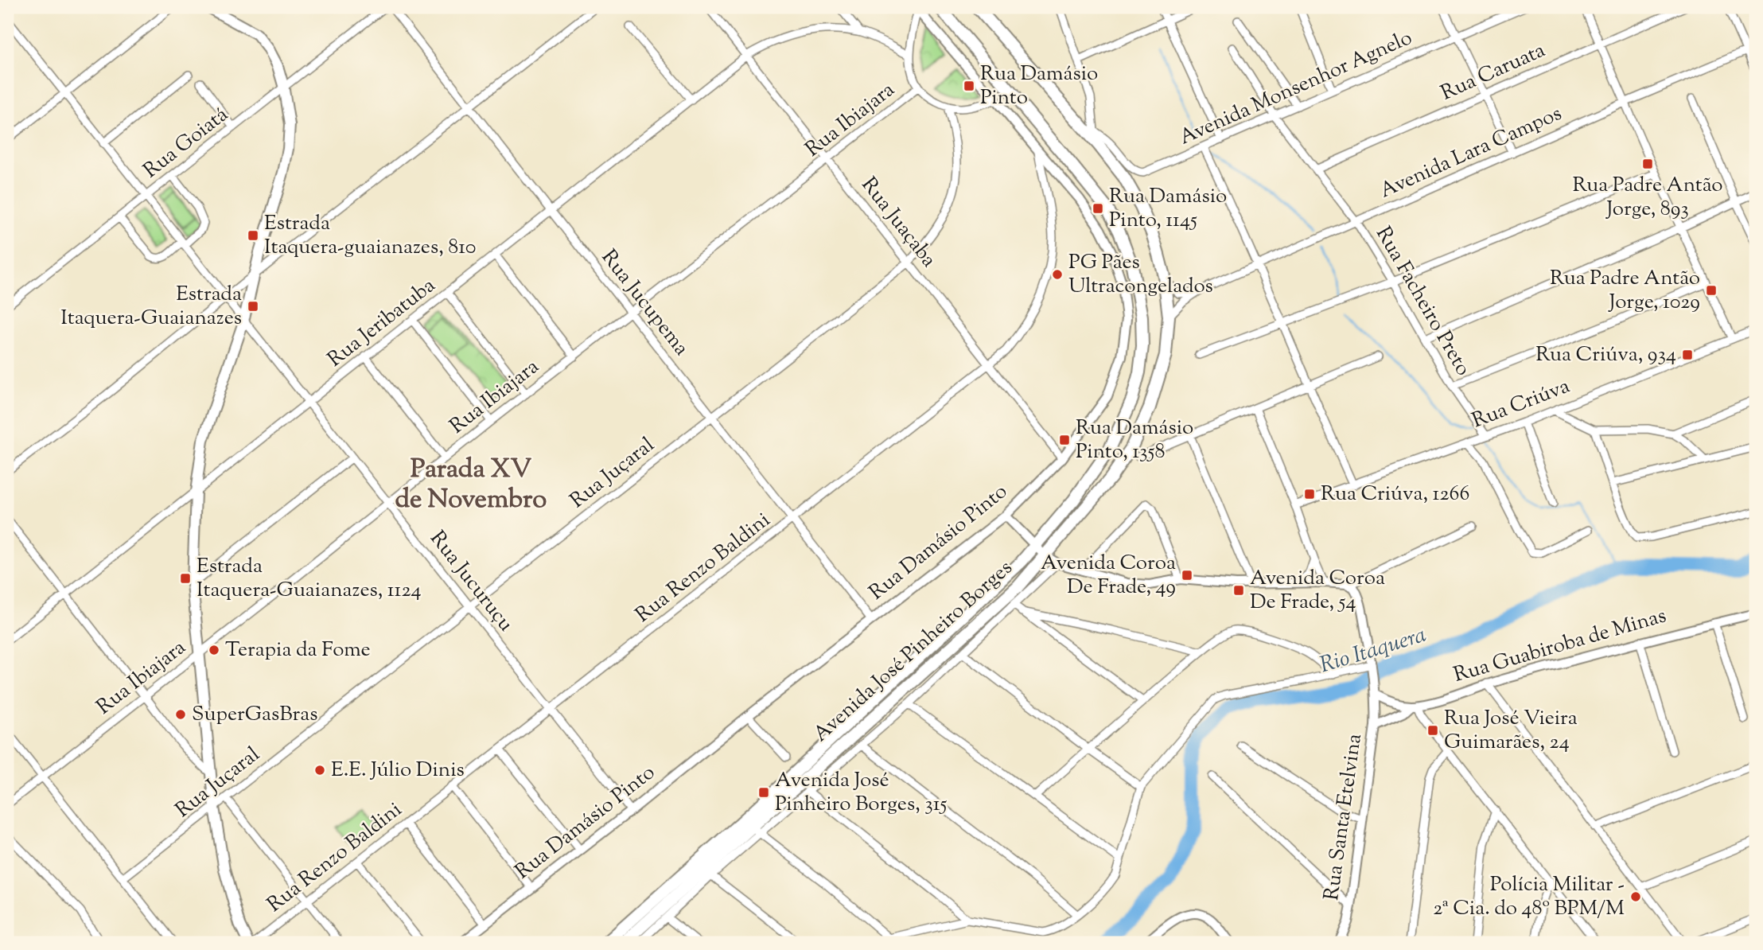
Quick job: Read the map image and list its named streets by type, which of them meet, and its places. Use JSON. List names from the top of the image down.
{
  "streets": {
    "main road": ["Avenida José Pinheiro Borges"],
    "street": [
      "Rua Caruata",
      "Avenida Monsenhor Agnelo",
      "Rua Ibiajara",
      "Rua Goiatá",
      "Avenida Lara Campos",
      "Rua Juaçaba",
      "Rua Facheiro Preto",
      "Rua Jucupema",
      "Rua Jeribatuba",
      "Rua Criúva",
      "Rua Juçaral",
      "Rua Damásio Pinto",
      "Rua Renzo Baldini",
      "Rua Jucuruçu",
      "Rua Guabiroba de Minas",
      "Rua Santa Etelvina"
    ]
  },
  "crossings": [
    ["Rua Caruata", "Rua Facheiro Preto"],
    ["Avenida Monsenhor Agnelo", "Rua Facheiro Preto"],
    ["Avenida Monsenhor Agnelo", "Avenida José Pinheiro Borges"],
    ["Rua Ibiajara", "Rua Juaçaba"],
    ["Rua Ibiajara", "Rua Jucupema"],
    ["Rua Ibiajara", "Rua Jucuruçu"],
    ["Rua Goiatá", "Rua Jucuruçu"],
    ["Avenida Lara Campos", "Rua Facheiro Preto"],
    ["Avenida Lara Campos", "Avenida José Pinheiro Borges"],
    ["Rua Juaçaba", "Rua Jeribatuba"],
    ["Rua Juaçaba", "Rua Juçaral"],
    ["Rua Juaçaba", "Rua Damásio Pinto"],
    ["Rua Juaçaba", "Rua Renzo Baldini"],
    ["Rua Facheiro Preto", "Rua Criúva"],
    ["Rua Jucupema", "Rua Jeribatuba"],
    ["Rua Jucupema", "Rua Juçaral"],
    ["Rua Jucupema", "Rua Damásio Pinto"],
    ["Rua Jucupema", "Rua Renzo Baldini"],
    ["Rua Jeribatuba", "Rua Jucuruçu"],
    ["Rua Juçaral", "Rua Jucuruçu"],
    ["Rua Damásio Pinto", "Rua Renzo Baldini"],
    ["Rua Damásio Pinto", "Rua Jucuruçu"],
    ["Rua Renzo Baldini", "Rua Jucuruçu"],
    ["Rua Guabiroba de Minas", "Rua Santa Etelvina"]
  ],
  "districts": ["Parada XV de Novembro"],
  "water": ["Rio Itaquera"],
  "places": {
    "transit": [
      "Rua Damásio Pinto",
      "Rua Padre Antão Jorge, 893",
      "Rua Damásio Pinto, 1145",
      "Estrada Itaquera-guaianazes, 810",
      "Rua Padre Antão Jorge, 1029",
      "Estrada Itaquera-Guaianazes",
      "Rua Criúva, 934",
      "Rua Damásio Pinto, 1358",
      "Rua Criúva, 1266",
      "Avenida Coroa De Frade, 49",
      "Estrada Itaquera-Guaianazes, 1124",
      "Avenida Coroa De Frade, 54",
      "Rua José Vieira Guimarães, 24",
      "Avenida José Pinheiro Borges, 315"
    ],
    "other": [
      "PG Pães Ultracongelados",
      "Terapia da Fome",
      "SuperGasBras",
      "E.E. Júlio Dinis",
      "Polícia Militar - 2ª Cia. do 48º BPM/M"
    ]
  }
}
